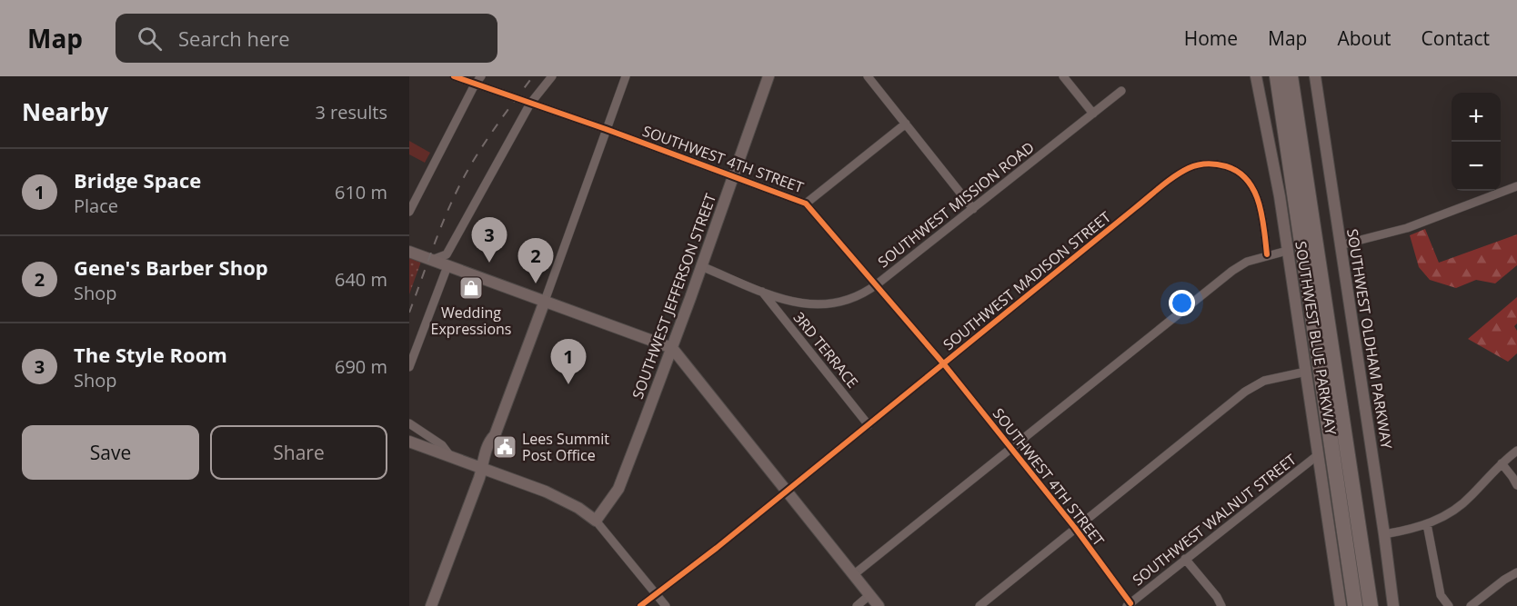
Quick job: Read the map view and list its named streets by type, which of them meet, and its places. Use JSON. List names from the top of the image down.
{
  "streets": {
    "street": [
      "SOUTHWEST 4TH STREET",
      "SOUTHWEST MISSION ROAD",
      "SOUTHWEST MADISON STREET",
      "SOUTHWEST JEFFERSON STREET",
      "SOUTHWEST BLUE PARKWAY",
      "SOUTHWEST OLDHAM PARKWAY",
      "3RD TERRACE",
      "SOUTHWEST WALNUT STREET"
    ]
  },
  "crossings": [
    ["SOUTHWEST 4TH STREET", "SOUTHWEST MISSION ROAD"],
    ["SOUTHWEST 4TH STREET", "SOUTHWEST MADISON STREET"],
    ["SOUTHWEST 4TH STREET", "SOUTHWEST JEFFERSON STREET"],
    ["SOUTHWEST 4TH STREET", "SOUTHWEST WALNUT STREET"],
    ["SOUTHWEST MISSION ROAD", "SOUTHWEST JEFFERSON STREET"],
    ["SOUTHWEST MISSION ROAD", "3RD TERRACE"],
    ["SOUTHWEST MADISON STREET", "3RD TERRACE"],
    ["SOUTHWEST BLUE PARKWAY", "SOUTHWEST WALNUT STREET"]
  ],
  "places": {
    "shop": ["Wedding Expressions"],
    "public building": ["Lees Summit Post Office"]
  },
  "page": {
    "header": "Map",
    "search": "Search here",
    "nav": [
      "Home",
      "Map",
      "About",
      "Contact"
    ],
    "heading": ["Nearby", "3 results"],
    "map_buttons": ["+", "−"],
    "list": [
      {
        "mark": "1",
        "name": "Bridge Space",
        "note": "Place",
        "value": "610 m"
      },
      {
        "mark": "2",
        "name": "Gene's Barber Shop",
        "note": "Shop",
        "value": "640 m"
      },
      {
        "mark": "3",
        "name": "The Style Room",
        "note": "Shop",
        "value": "690 m"
      }
    ],
    "pins": ["3", "2", "1"],
    "buttons": ["Save", "Share"]
  }
}
